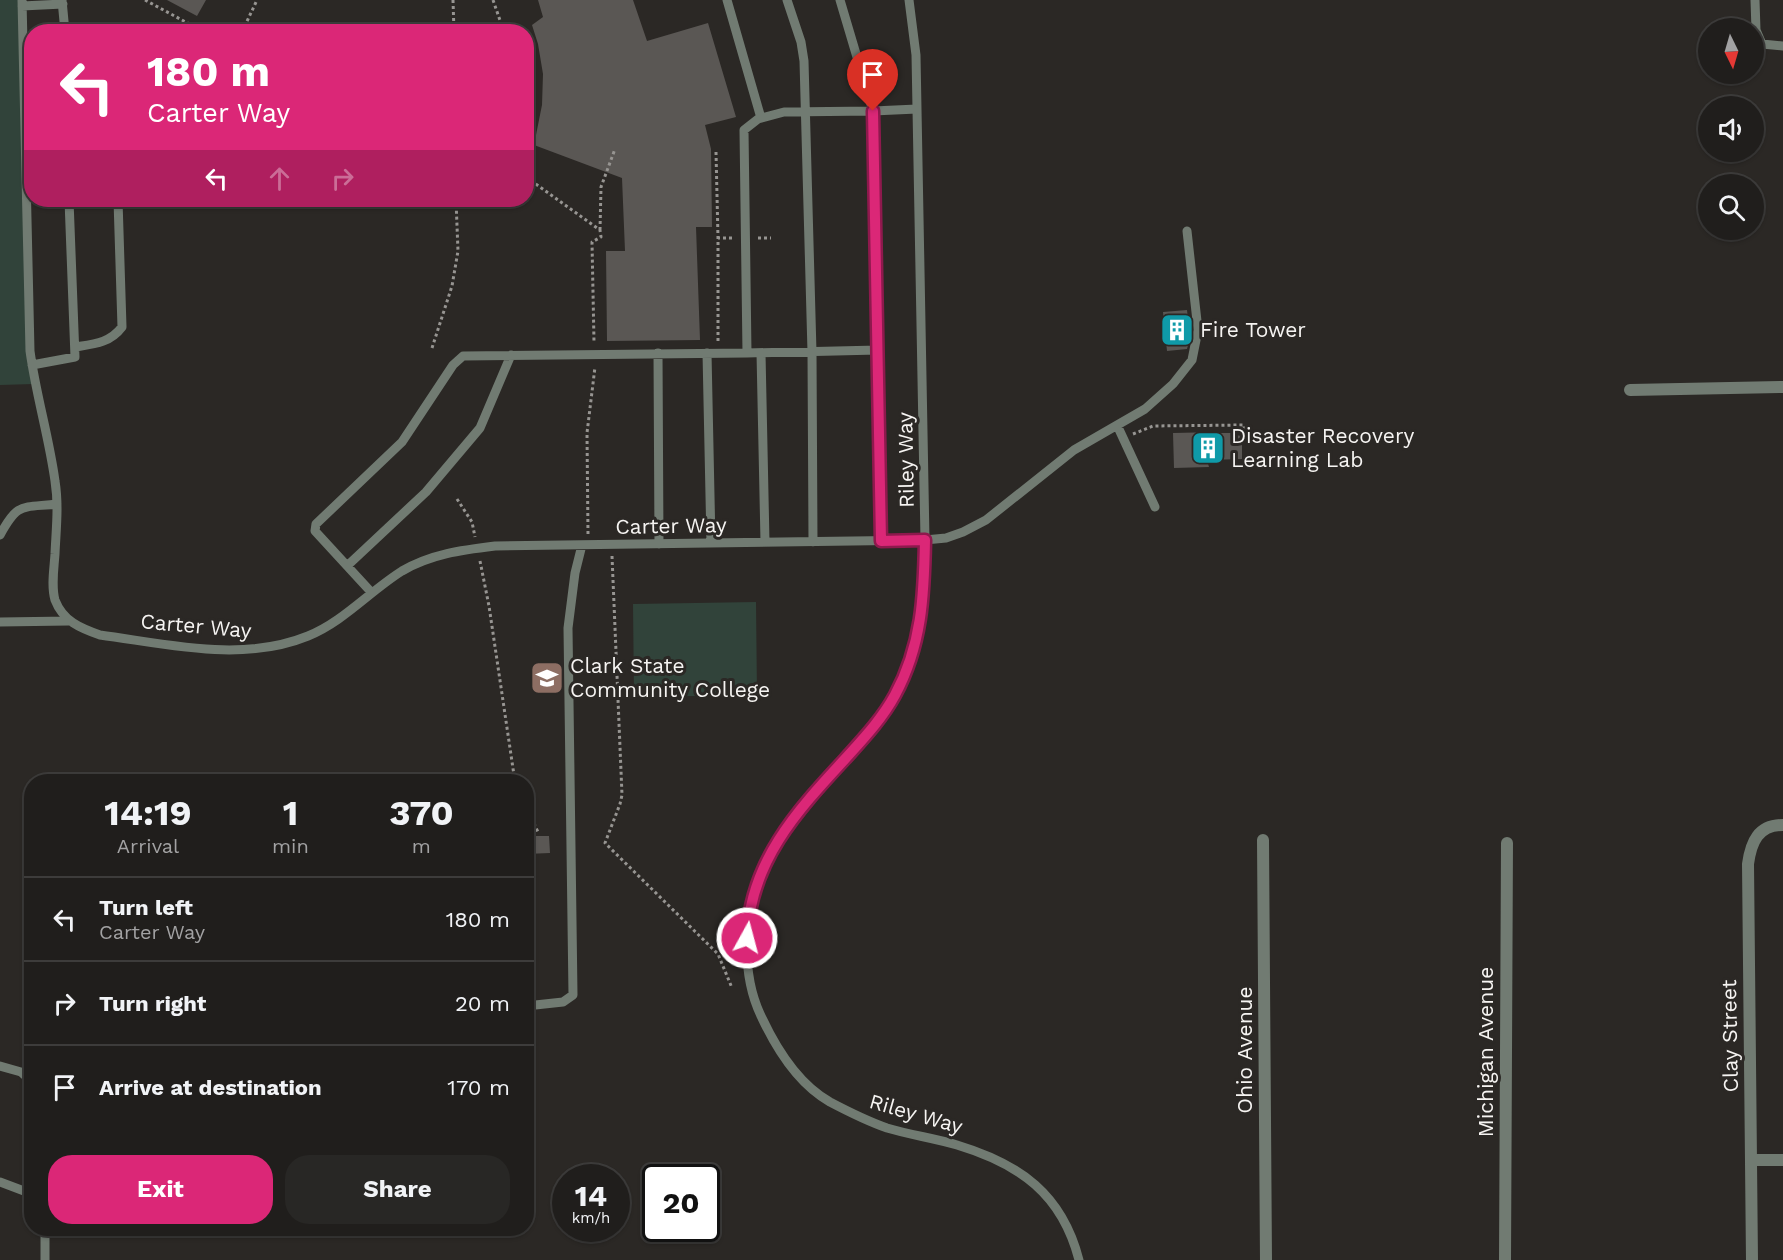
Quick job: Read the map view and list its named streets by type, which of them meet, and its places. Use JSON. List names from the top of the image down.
{
  "streets": {
    "street": ["Clay Street", "Ohio Avenue", "Michigan Avenue"],
    "lane": ["Riley Way", "Carter Way"]
  },
  "crossings": [
    ["Riley Way", "Carter Way"]
  ],
  "places": {
    "building": ["Fire Tower", "Disaster Recovery Learning Lab"],
    "school or university": ["Clark State Community College"]
  },
  "north": "bottom",
  "page": {
    "turn": ["180 m", "Carter Way"],
    "eta": [
      "14:19",
      "Arrival",
      "1",
      "min",
      "370",
      "m"
    ],
    "list": [
      {
        "name": "Turn left",
        "note": "Carter Way",
        "value": "180 m"
      },
      {
        "name": "Turn right",
        "value": "20 m"
      },
      {
        "name": "Arrive at destination",
        "value": "170 m"
      }
    ],
    "buttons": ["Exit", "Share"],
    "speed": "14 km/h",
    "limit": "20"
  }
}
